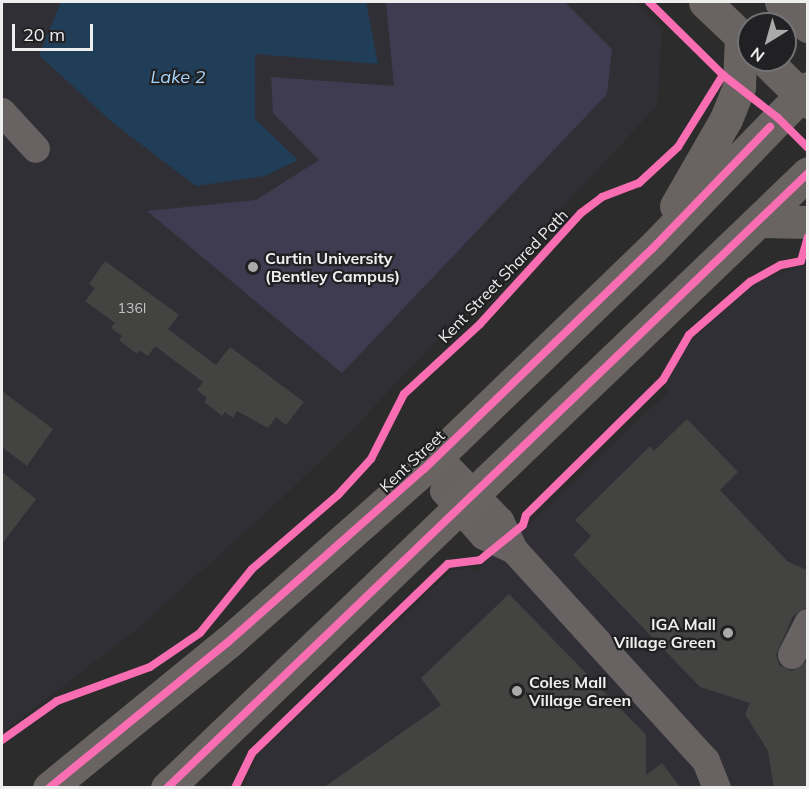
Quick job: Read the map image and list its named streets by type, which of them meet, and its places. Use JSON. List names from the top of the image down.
{
  "streets": {
    "main road": ["Kent Street"],
    "cycle path": ["Kent Street Shared Path"]
  },
  "water": ["Lake 2"],
  "places": ["Curtin University (Bentley Campus)", "IGA Mall Village Green", "Coles Mall Village Green"],
  "house_numbers": ["136I"],
  "scale_bar": "20 m",
  "north": "bottom left"
}
